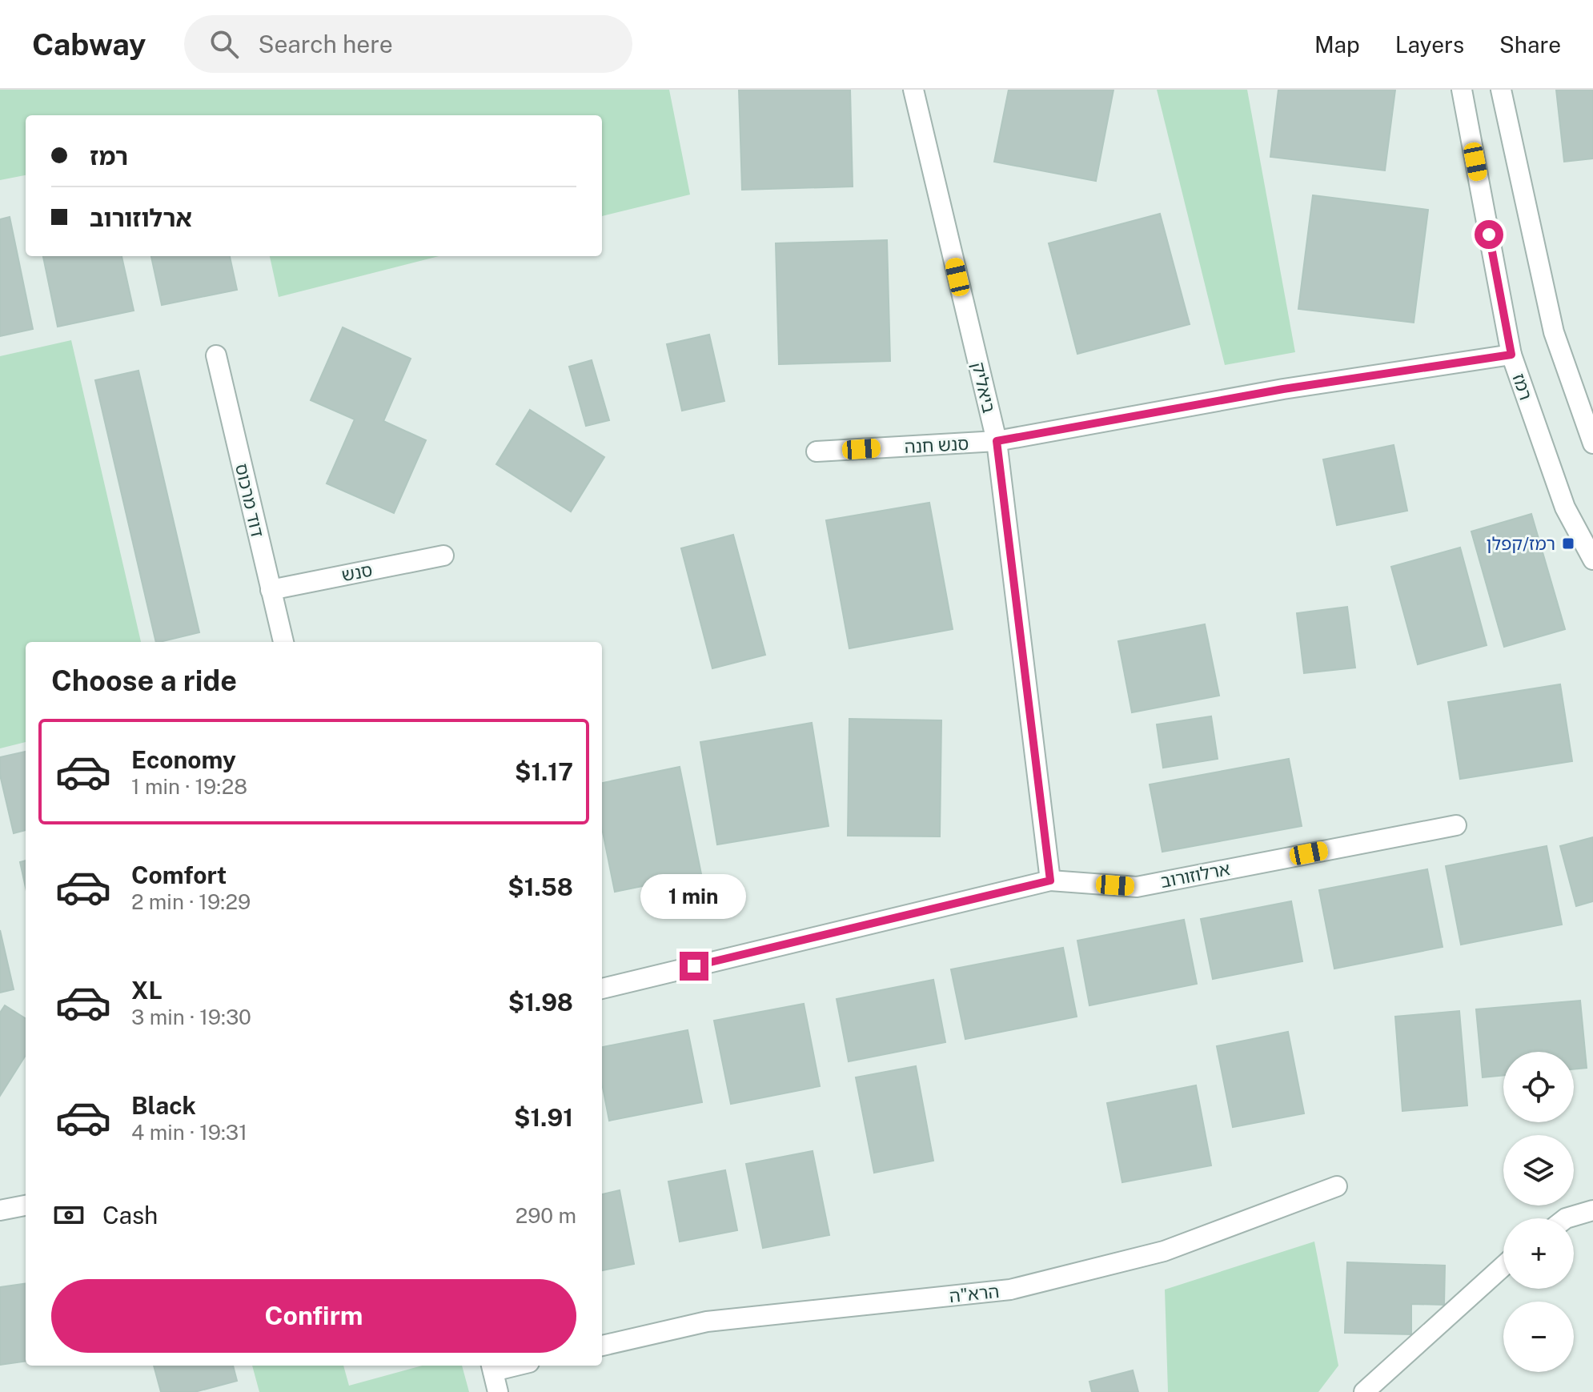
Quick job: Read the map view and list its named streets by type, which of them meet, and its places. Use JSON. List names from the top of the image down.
{
  "streets": {
    "street": [
      "רמז",
      "ביאליק",
      "סנש חנה",
      "דוד מרכוס",
      "סנש",
      "ארלוזורוב",
      "הרא\"ה"
    ]
  },
  "crossings": [
    ["רמז", "סנש חנה"],
    ["ביאליק", "סנש חנה"],
    ["ביאליק", "ארלוזורוב"],
    ["דוד מרכוס", "סנש"]
  ],
  "places": {
    "transit": ["רמז/קפלן"]
  },
  "page": {
    "header": "Cabway",
    "search": "Search here",
    "nav": ["Map", "Layers", "Share"],
    "banner": ["רמז", "ארלוזורוב"],
    "heading": "Choose a ride",
    "list": [
      {
        "name": "Economy",
        "note": "1 min · 19:28",
        "value": "$1.17"
      },
      {
        "name": "Comfort",
        "note": "2 min · 19:29",
        "value": "$1.58"
      },
      {
        "name": "XL",
        "note": "3 min · 19:30",
        "value": "$1.98"
      },
      {
        "name": "Black",
        "note": "4 min · 19:31",
        "value": "$1.91"
      }
    ],
    "bubble": "1 min",
    "map_buttons": ["+", "−"],
    "pay": ["Cash", "290 m"],
    "buttons": "Confirm"
  }
}
